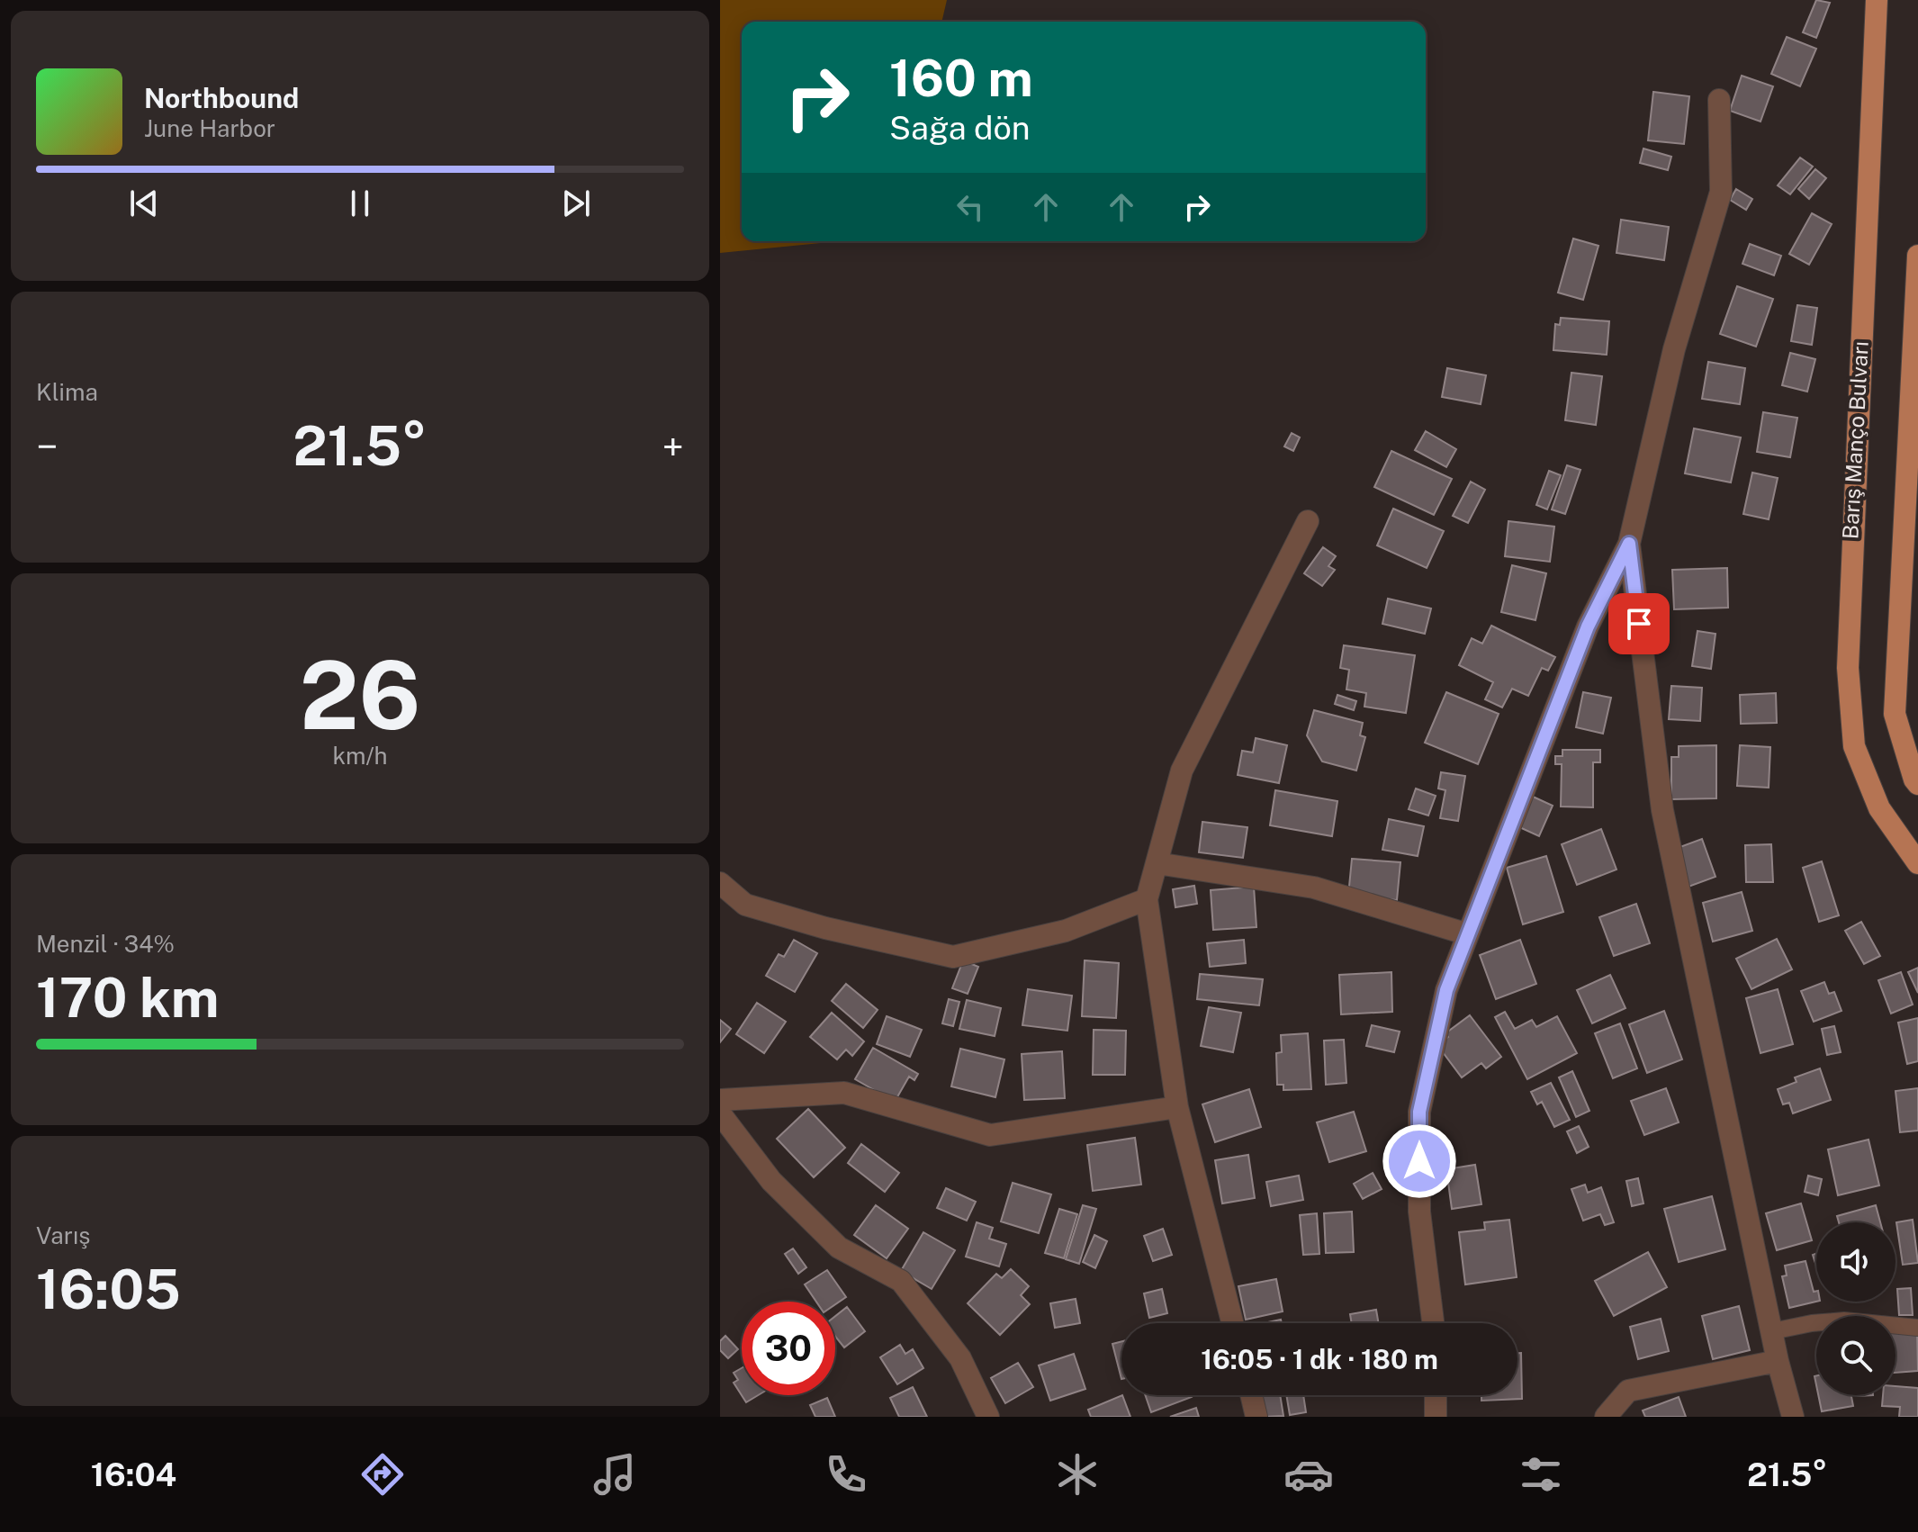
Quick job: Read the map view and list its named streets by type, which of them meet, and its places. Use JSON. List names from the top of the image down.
{
  "streets": {
    "main road": ["Barış Manço Bulvarı"]
  },
  "page": {
    "turn": ["160 m", "Sağa dön"],
    "song": ["Northbound", "June Harbor"],
    "tile": [
      "Klima",
      ["26", "km/h"],
      ["Menzil · 34%", "170 km"],
      ["Varış", "16:05"]
    ],
    "heat": ["−", "21.5°", "+"],
    "limit": "30",
    "trip": "16:05 · 1 dk · 180 m",
    "tabs": ["16:04", "21.5°"]
  }
}
